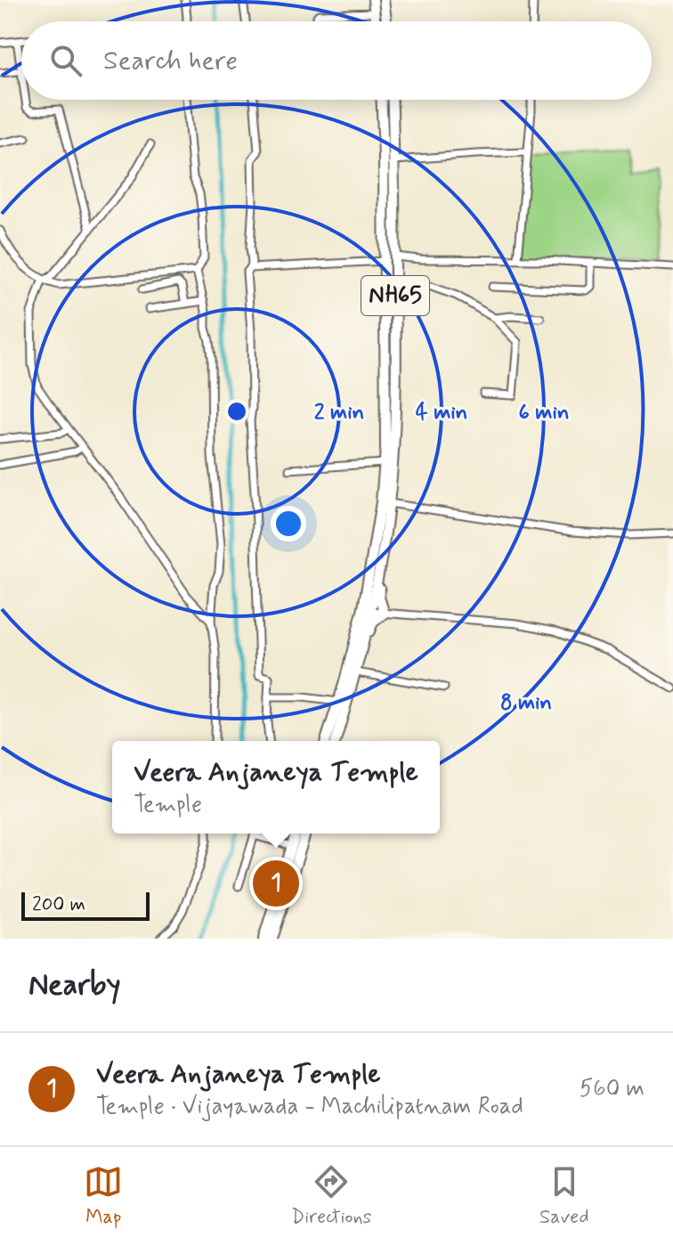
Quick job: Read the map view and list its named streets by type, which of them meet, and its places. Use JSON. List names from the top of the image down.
{
  "streets": {
    "highway": ["NH65"]
  },
  "scale_bar": "200 m",
  "page": {
    "search": "Search here",
    "popup": ["Veera Anjaneya Temple", "Temple"],
    "pins": "1",
    "scale": "200 m",
    "heading": "Nearby",
    "list": [
      {
        "mark": "1",
        "name": "Veera Anjaneya Temple",
        "note": "Temple · Vijayawada - Machilipatnam Road",
        "value": "560 m"
      }
    ],
    "nav": ["Map", "Directions", "Saved"]
  },
  "rings": [
    "2 min",
    "4 min",
    "6 min",
    "8 min"
  ]
}
